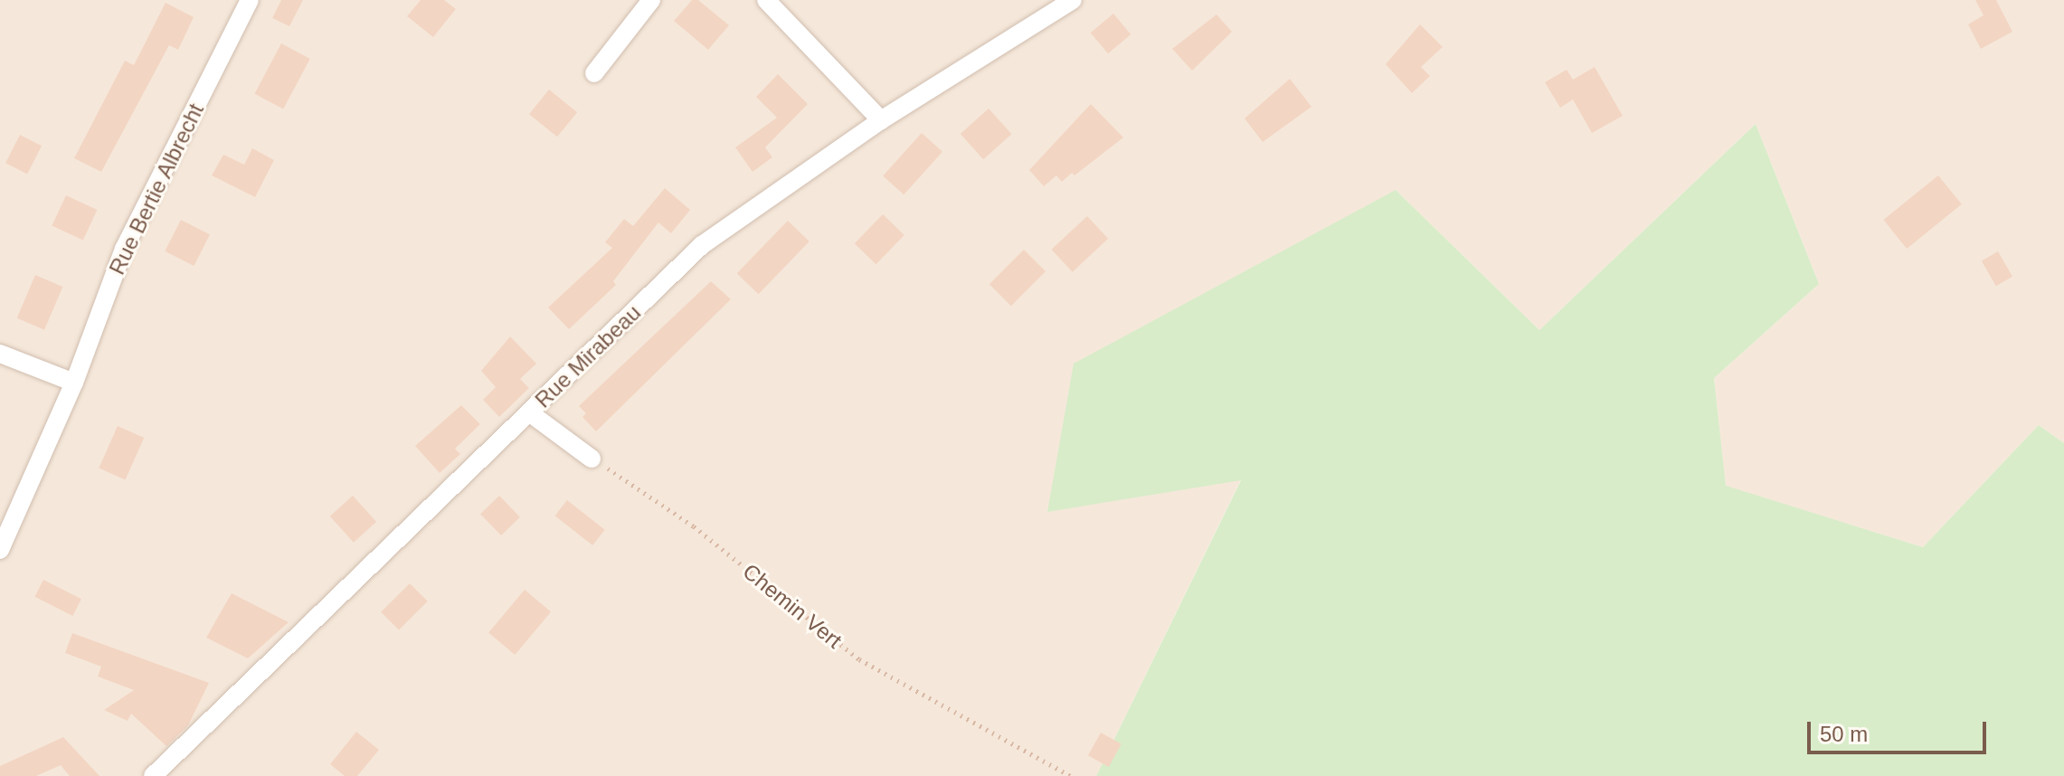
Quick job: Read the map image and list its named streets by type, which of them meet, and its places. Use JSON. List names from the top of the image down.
{
  "streets": {
    "street": ["Rue Bertie Albrecht", "Rue Mirabeau"],
    "path": ["Chemin Vert"]
  },
  "scale_bar": "50 m"
}
